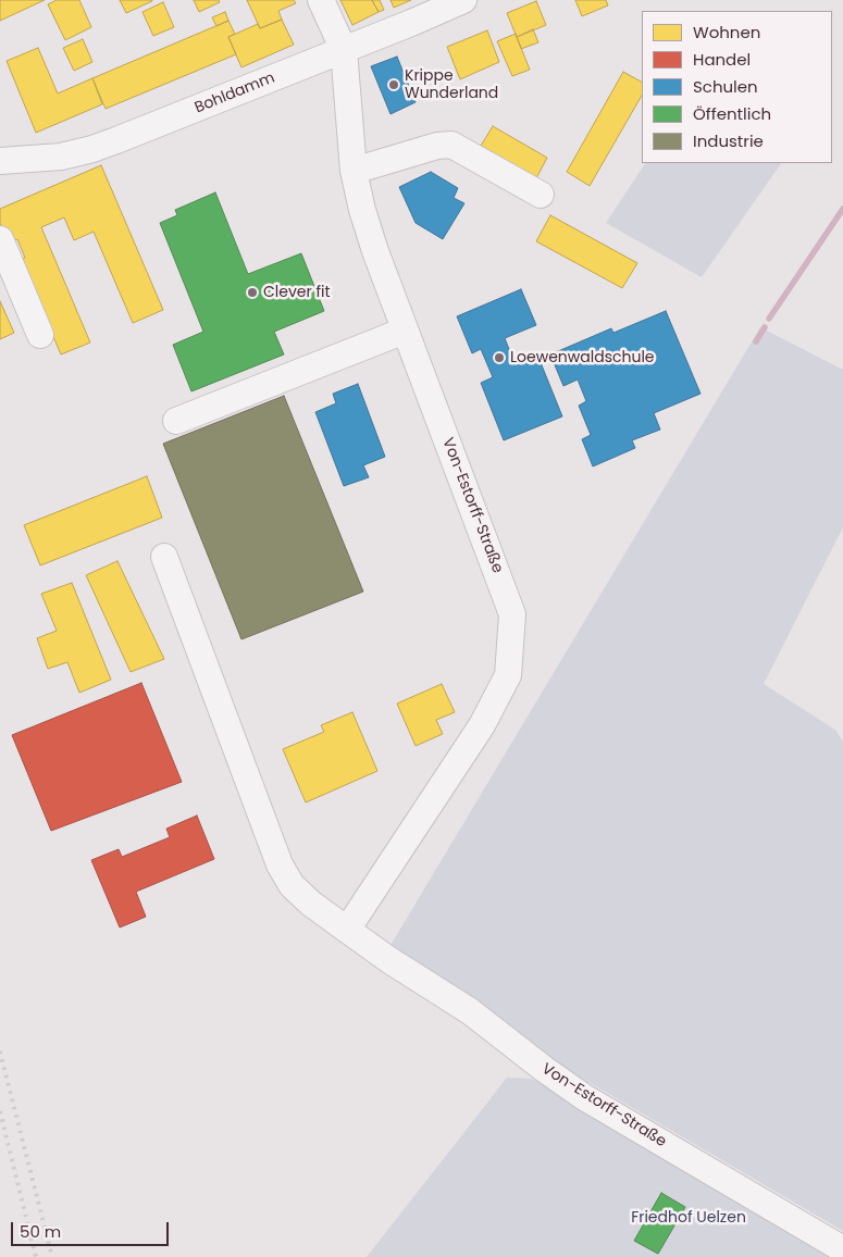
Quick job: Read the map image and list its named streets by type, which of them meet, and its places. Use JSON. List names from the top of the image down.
{
  "streets": {
    "street": ["Bohldamm", "Von-Estorff-Straße"]
  },
  "crossings": [
    ["Bohldamm", "Von-Estorff-Straße"]
  ],
  "parks": ["Friedhof Uelzen"],
  "places": ["Krippe Wunderland", "Clever fit", "Loewenwaldschule"],
  "legend": [
    "Wohnen",
    "Handel",
    "Schulen",
    "Öffentlich",
    "Industrie"
  ],
  "scale_bar": "50 m"
}
